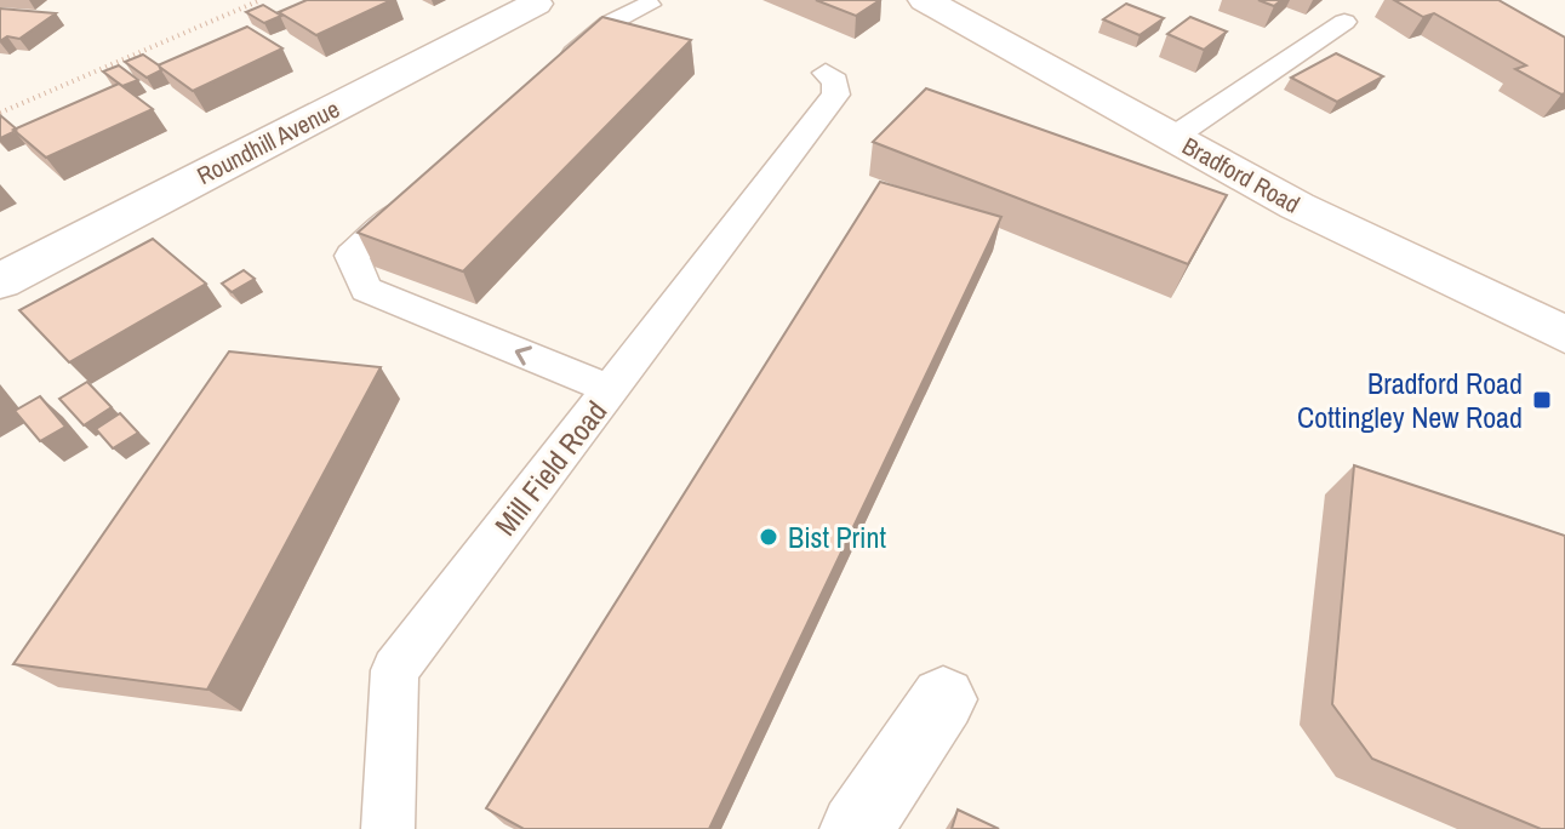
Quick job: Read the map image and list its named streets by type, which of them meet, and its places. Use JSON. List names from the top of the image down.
{
  "streets": {
    "main road": ["Roundhill Avenue", "Bradford Road"],
    "lane": ["Mill Field Road"]
  },
  "places": {
    "transit": ["Bradford Road Cottingley New Road"],
    "other": ["Bist Print"]
  }
}
